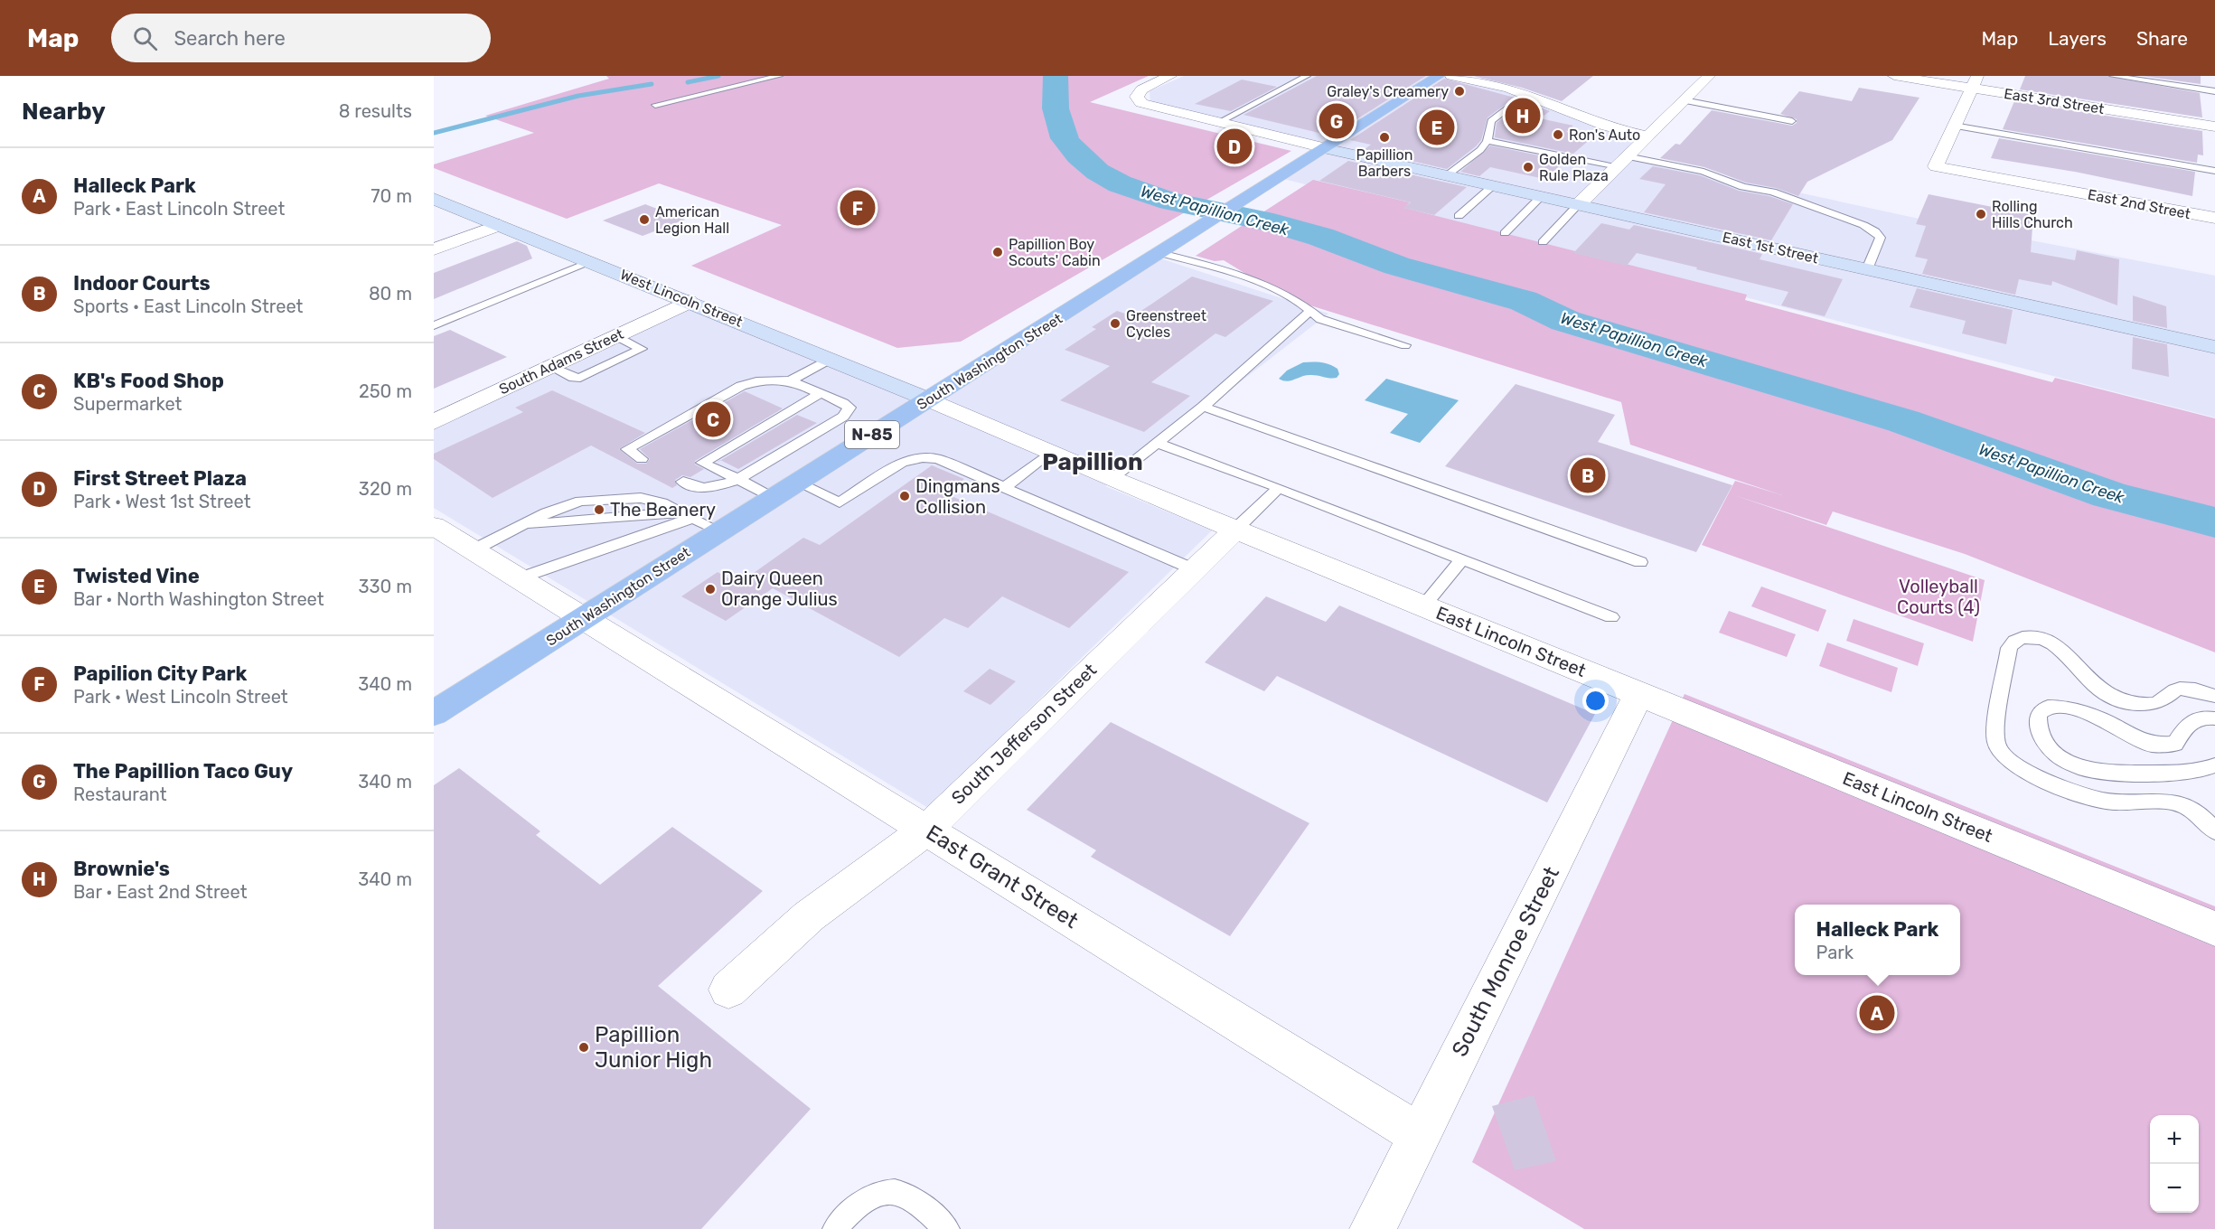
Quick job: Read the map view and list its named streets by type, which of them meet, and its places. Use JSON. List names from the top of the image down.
{
  "streets": {
    "main road": [
      "East 1st Street",
      "West Lincoln Street",
      "South Washington Street",
      "N-85"
    ],
    "street": [
      "East 3rd Street",
      "East 2nd Street",
      "South Adams Street",
      "East Lincoln Street",
      "South Jefferson Street",
      "East Grant Street",
      "South Monroe Street"
    ]
  },
  "crossings": [
    ["East 1st Street", "South Washington Street"],
    ["East 1st Street", "N-85"],
    ["West Lincoln Street", "South Adams Street"],
    ["West Lincoln Street", "South Washington Street"],
    ["West Lincoln Street", "East Lincoln Street"],
    ["South Washington Street", "N-85"],
    ["South Washington Street", "East Lincoln Street"],
    ["South Washington Street", "East Grant Street"],
    ["East Lincoln Street", "South Jefferson Street"],
    ["East Lincoln Street", "South Monroe Street"],
    ["South Jefferson Street", "East Grant Street"],
    ["East Grant Street", "South Monroe Street"]
  ],
  "districts": ["Papillion"],
  "water": ["West Papillion Creek"],
  "parks": ["Volleyball Courts (4)"],
  "places": [
    "Graley's Creamery",
    "Ron's Auto",
    "Papillion Barbers",
    "Golden Rule Plaza",
    "Rolling Hills Church",
    "American Legion Hall",
    "Papillion Boy Scouts' Cabin",
    "Greenstreet Cycles",
    "Dingmans Collision",
    "The Beanery",
    "Dairy Queen Orange Julius",
    "Papillion Junior High"
  ],
  "page": {
    "header": "Map",
    "search": "Search here",
    "nav": ["Map", "Layers", "Share"],
    "heading": ["Nearby", "8 results"],
    "pins": [
      "H",
      "G",
      "E",
      "D",
      "F",
      "C",
      "B",
      "A"
    ],
    "list": [
      {
        "mark": "A",
        "name": "Halleck Park",
        "note": "Park · East Lincoln Street",
        "value": "70 m"
      },
      {
        "mark": "B",
        "name": "Indoor Courts",
        "note": "Sports · East Lincoln Street",
        "value": "80 m"
      },
      {
        "mark": "C",
        "name": "KB's Food Shop",
        "note": "Supermarket",
        "value": "250 m"
      },
      {
        "mark": "D",
        "name": "First Street Plaza",
        "note": "Park · West 1st Street",
        "value": "320 m"
      },
      {
        "mark": "E",
        "name": "Twisted Vine",
        "note": "Bar · North Washington Street",
        "value": "330 m"
      },
      {
        "mark": "F",
        "name": "Papilion City Park",
        "note": "Park · West Lincoln Street",
        "value": "340 m"
      },
      {
        "mark": "G",
        "name": "The Papillion Taco Guy",
        "note": "Restaurant",
        "value": "340 m"
      },
      {
        "mark": "H",
        "name": "Brownie's",
        "note": "Bar · East 2nd Street",
        "value": "340 m"
      }
    ],
    "popup": ["Halleck Park", "Park"],
    "map_buttons": ["+", "−"]
  }
}
